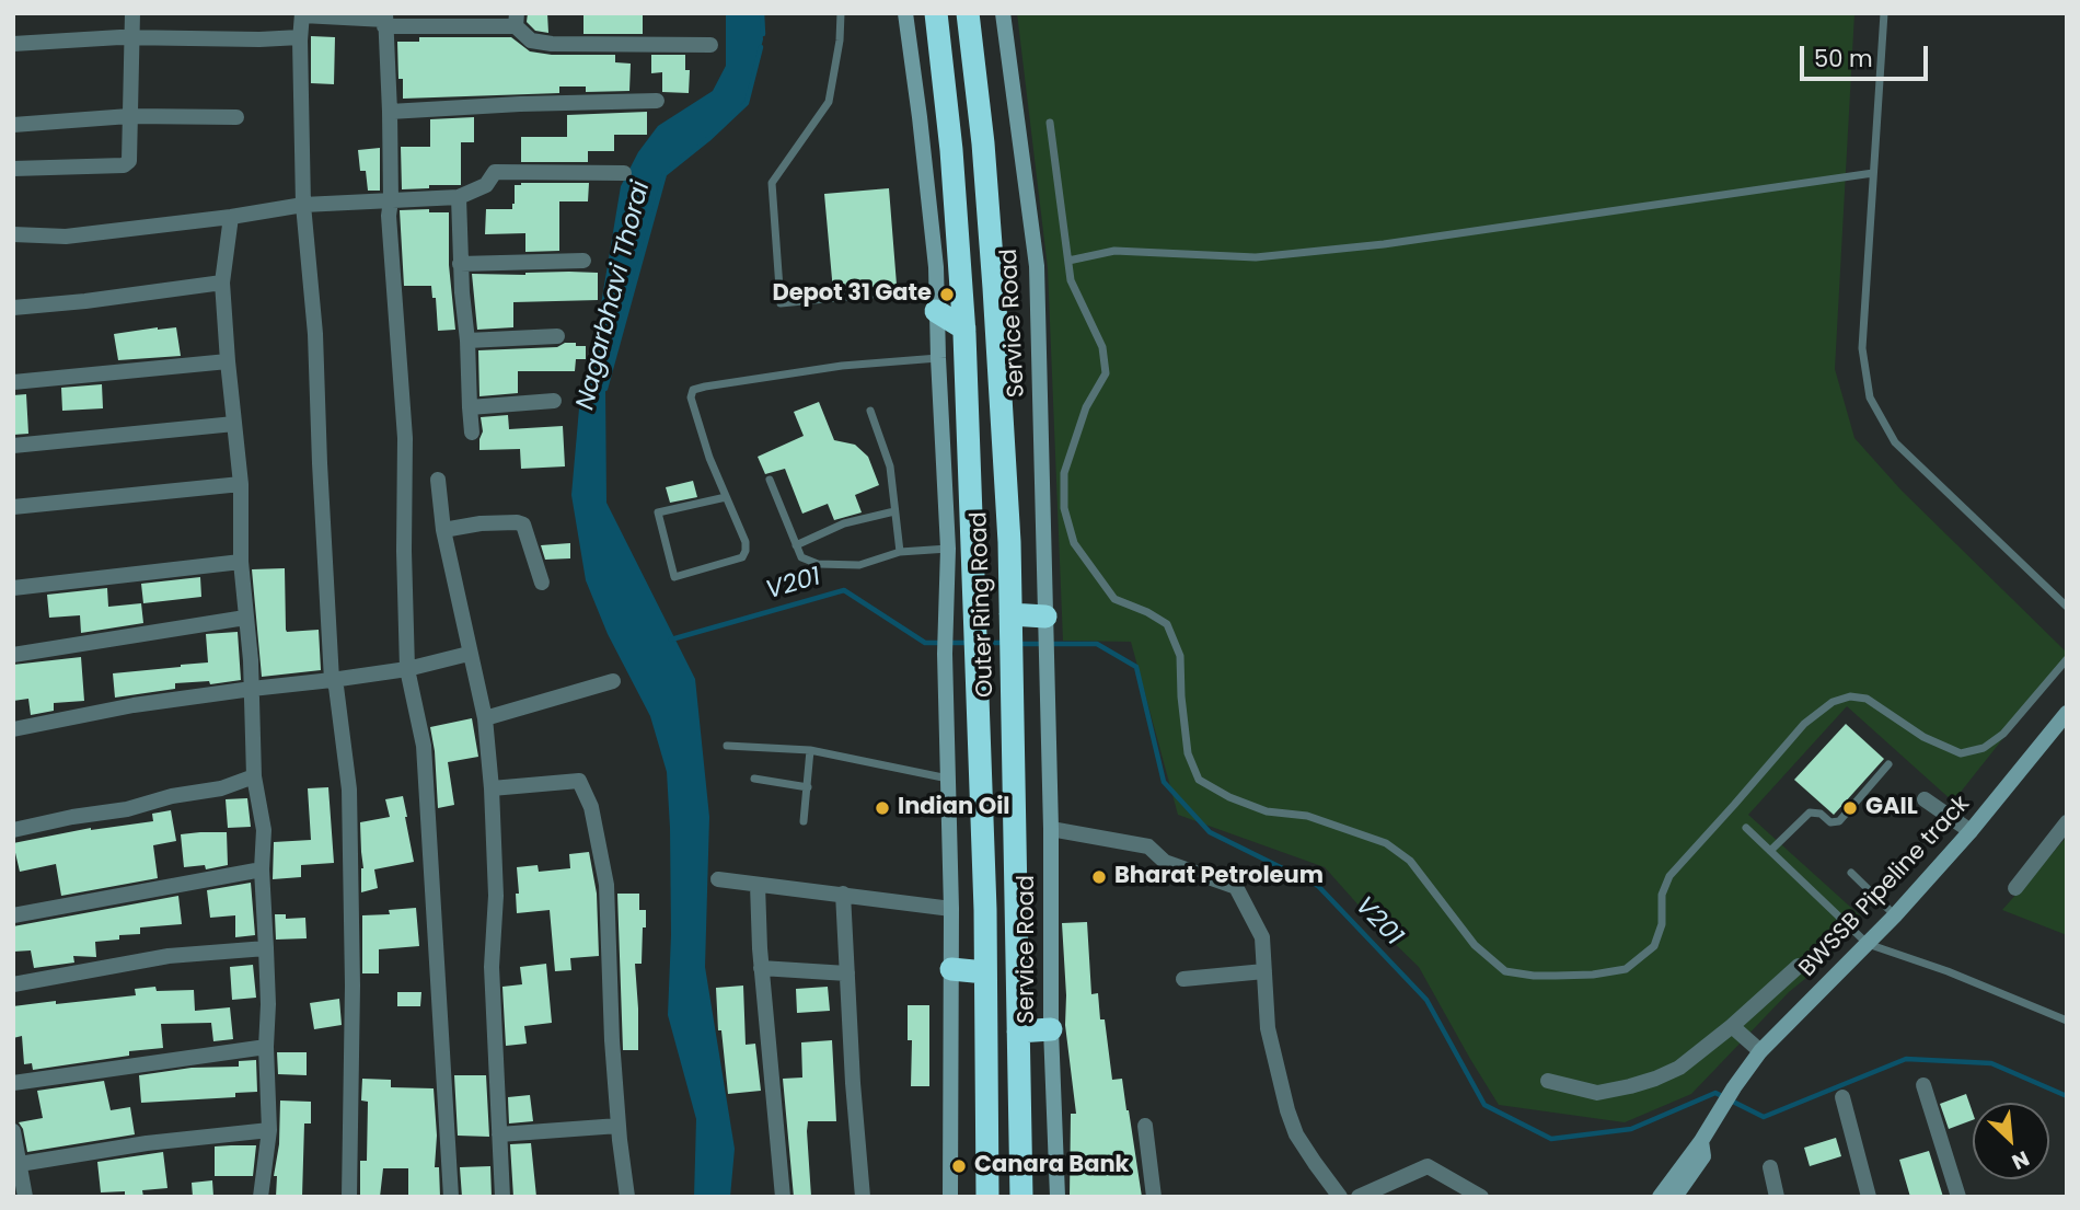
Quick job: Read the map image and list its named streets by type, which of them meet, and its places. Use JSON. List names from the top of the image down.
{
  "streets": {
    "highway": ["Outer Ring Road"],
    "street": ["Service Road", "BWSSB Pipeline track"]
  },
  "water": ["Nagarbhavi Thorai", "V201"],
  "places": [
    "Depot 31 Gate",
    "Indian Oil",
    "GAIL",
    "Bharat Petroleum",
    "Canara Bank"
  ],
  "scale_bar": "50 m",
  "north": "bottom right"
}
